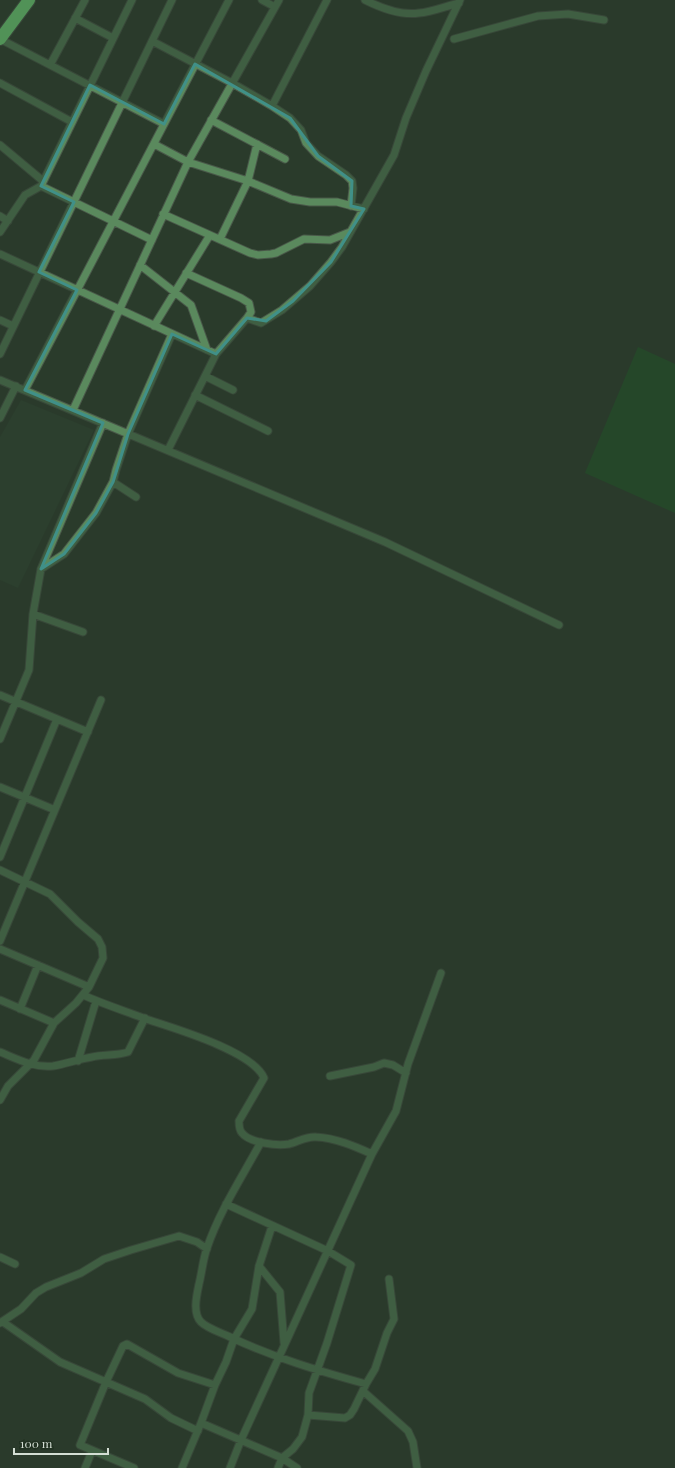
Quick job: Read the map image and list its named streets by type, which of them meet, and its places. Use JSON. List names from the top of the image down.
{
  "scale_bar": "100 m"
}
